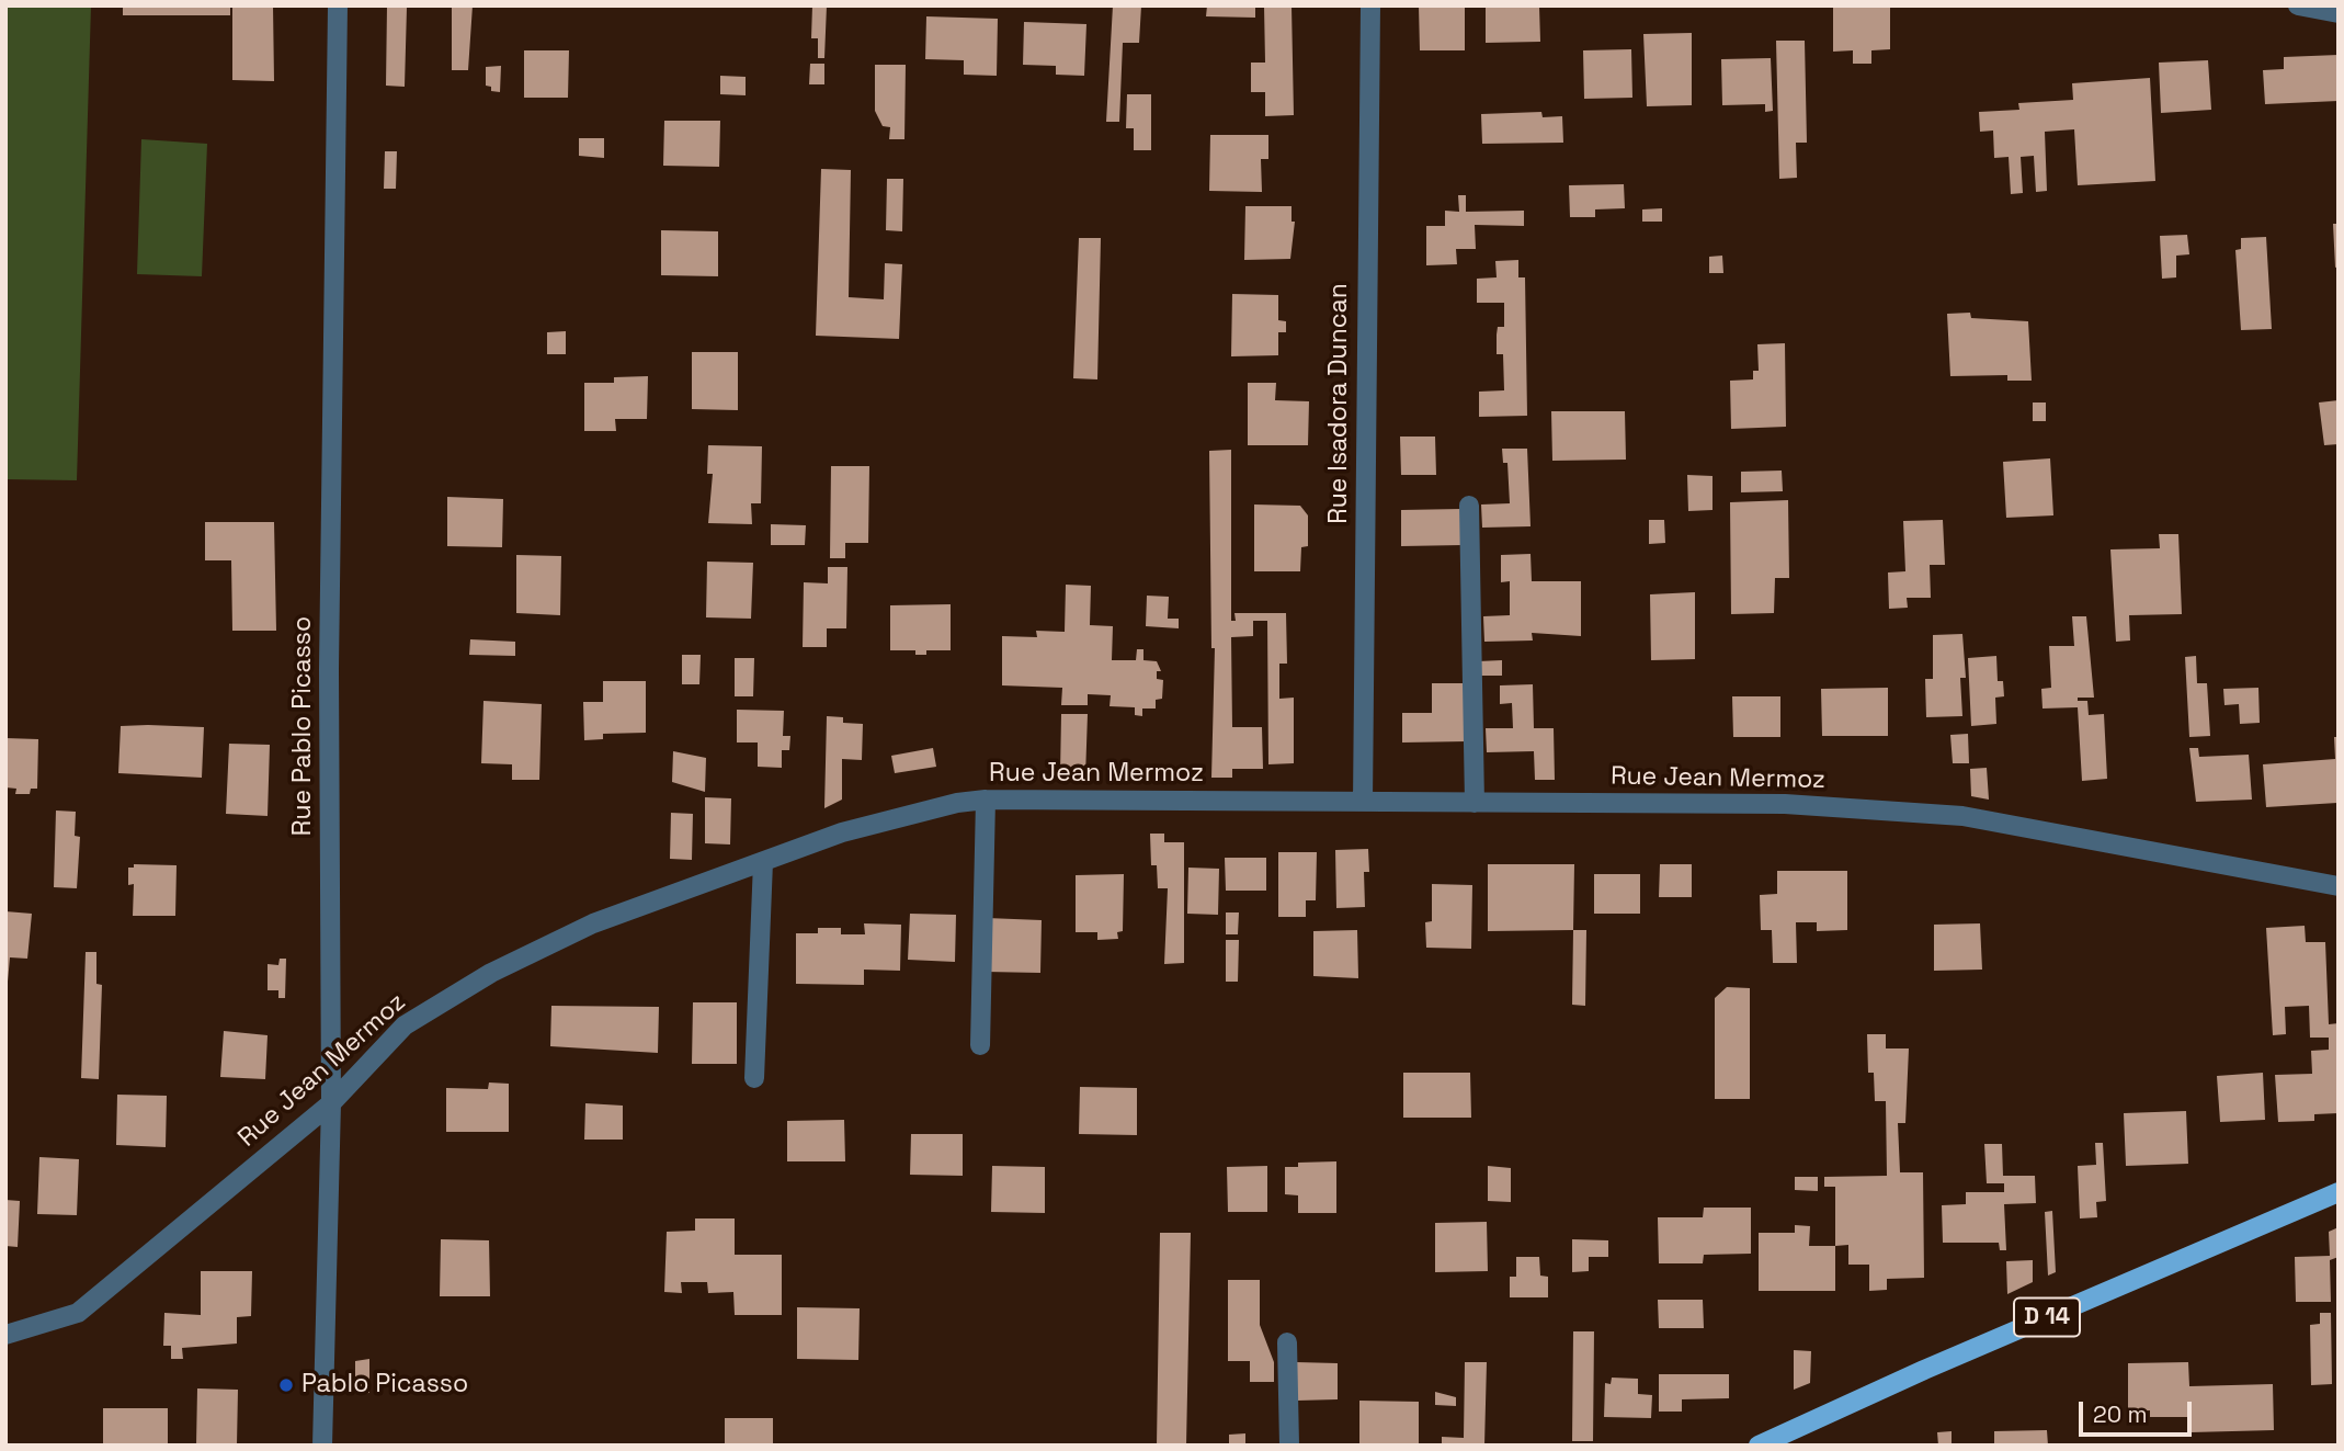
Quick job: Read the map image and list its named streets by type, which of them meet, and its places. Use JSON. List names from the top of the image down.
{
  "streets": {
    "main road": ["D 14"],
    "street": ["Rue Isadora Duncan", "Rue Pablo Picasso", "Rue Jean Mermoz"]
  },
  "crossings": [
    ["Rue Isadora Duncan", "Rue Jean Mermoz"],
    ["Rue Pablo Picasso", "Rue Jean Mermoz"]
  ],
  "places": ["Pablo Picasso"],
  "scale_bar": "20 m"
}
